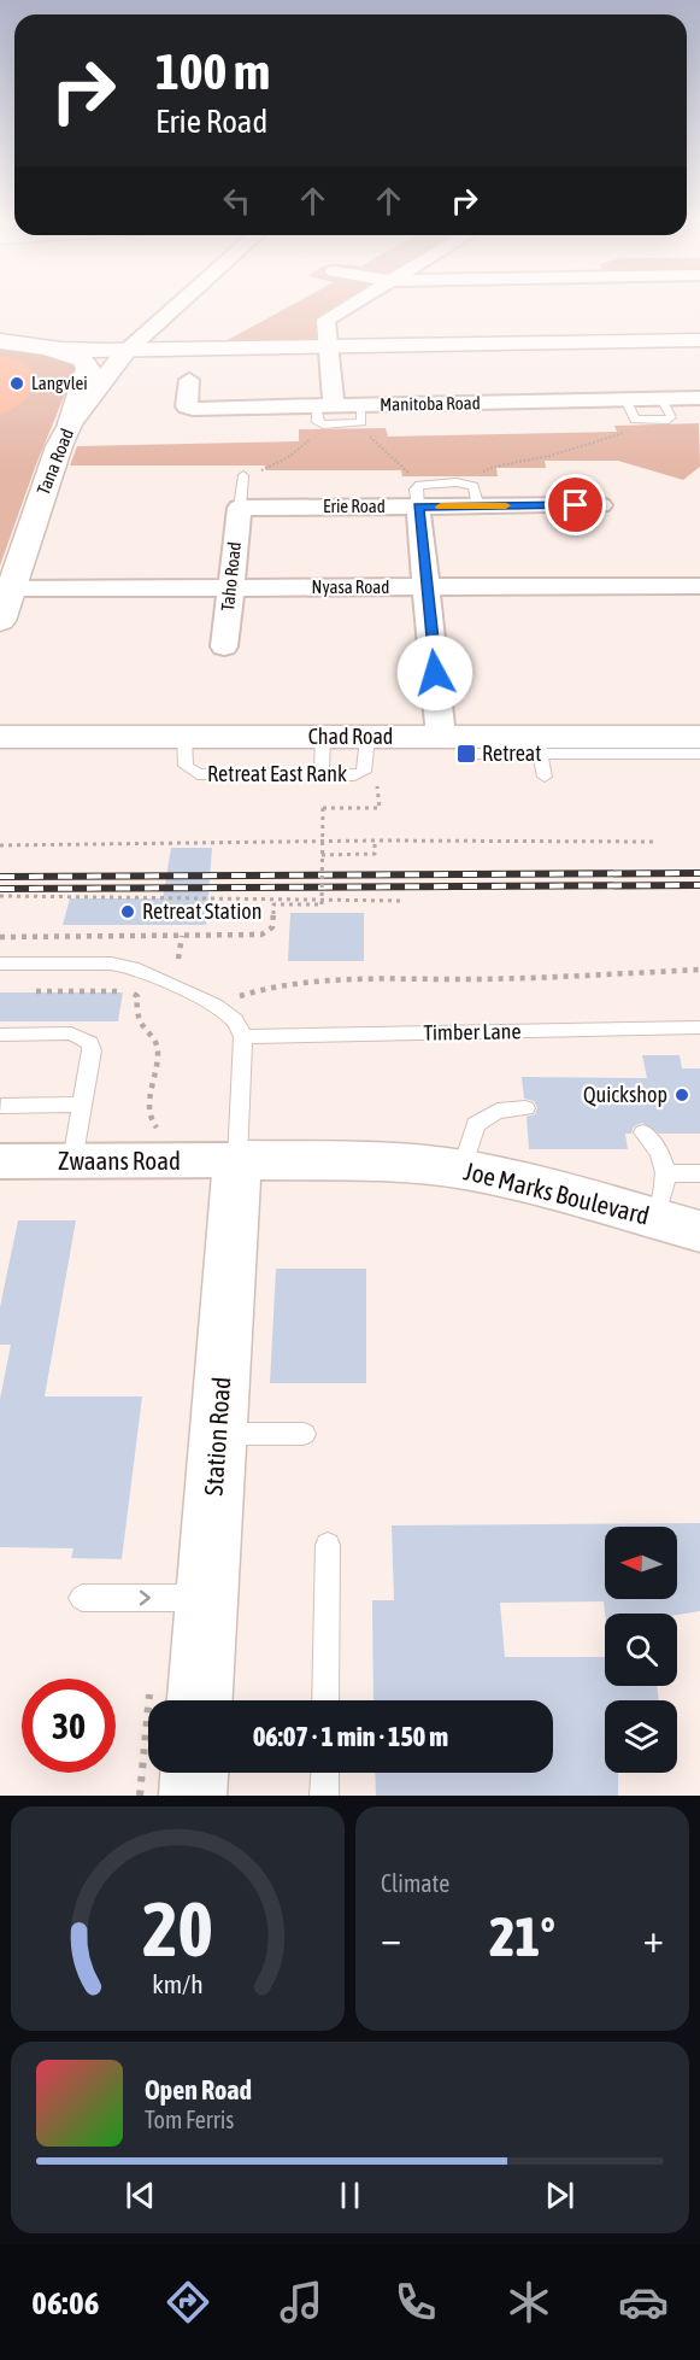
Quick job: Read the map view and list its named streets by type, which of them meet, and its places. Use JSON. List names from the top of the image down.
{
  "streets": {
    "main road": [
      "Tana Road",
      "Chad Road",
      "Joe Marks Boulevard",
      "Station Road"
    ],
    "street": [
      "Manitoba Road",
      "Erie Road",
      "Taho Road",
      "Nyasa Road",
      "Zwaans Road"
    ],
    "lane": ["Retreat East Rank", "Timber Lane"]
  },
  "crossings": [
    ["Tana Road", "Nyasa Road"],
    ["Erie Road", "Taho Road"],
    ["Taho Road", "Nyasa Road"],
    ["Chad Road", "Retreat East Rank"],
    ["Zwaans Road", "Joe Marks Boulevard"],
    ["Zwaans Road", "Station Road"],
    ["Joe Marks Boulevard", "Station Road"]
  ],
  "places": {
    "other": ["Langvlei", "Retreat Station", "Quickshop"],
    "transit": ["Retreat"]
  },
  "north": "left",
  "page": {
    "turn": ["100 m", "Erie Road"],
    "limit": "30",
    "trip": "06:07 · 1 min · 150 m",
    "tile": "Climate",
    "heat": ["−", "21°", "+"],
    "song": ["Open Road", "Tom Ferris"],
    "tabs": "06:06",
    "gauge": ["20", "km/h"]
  }
}
